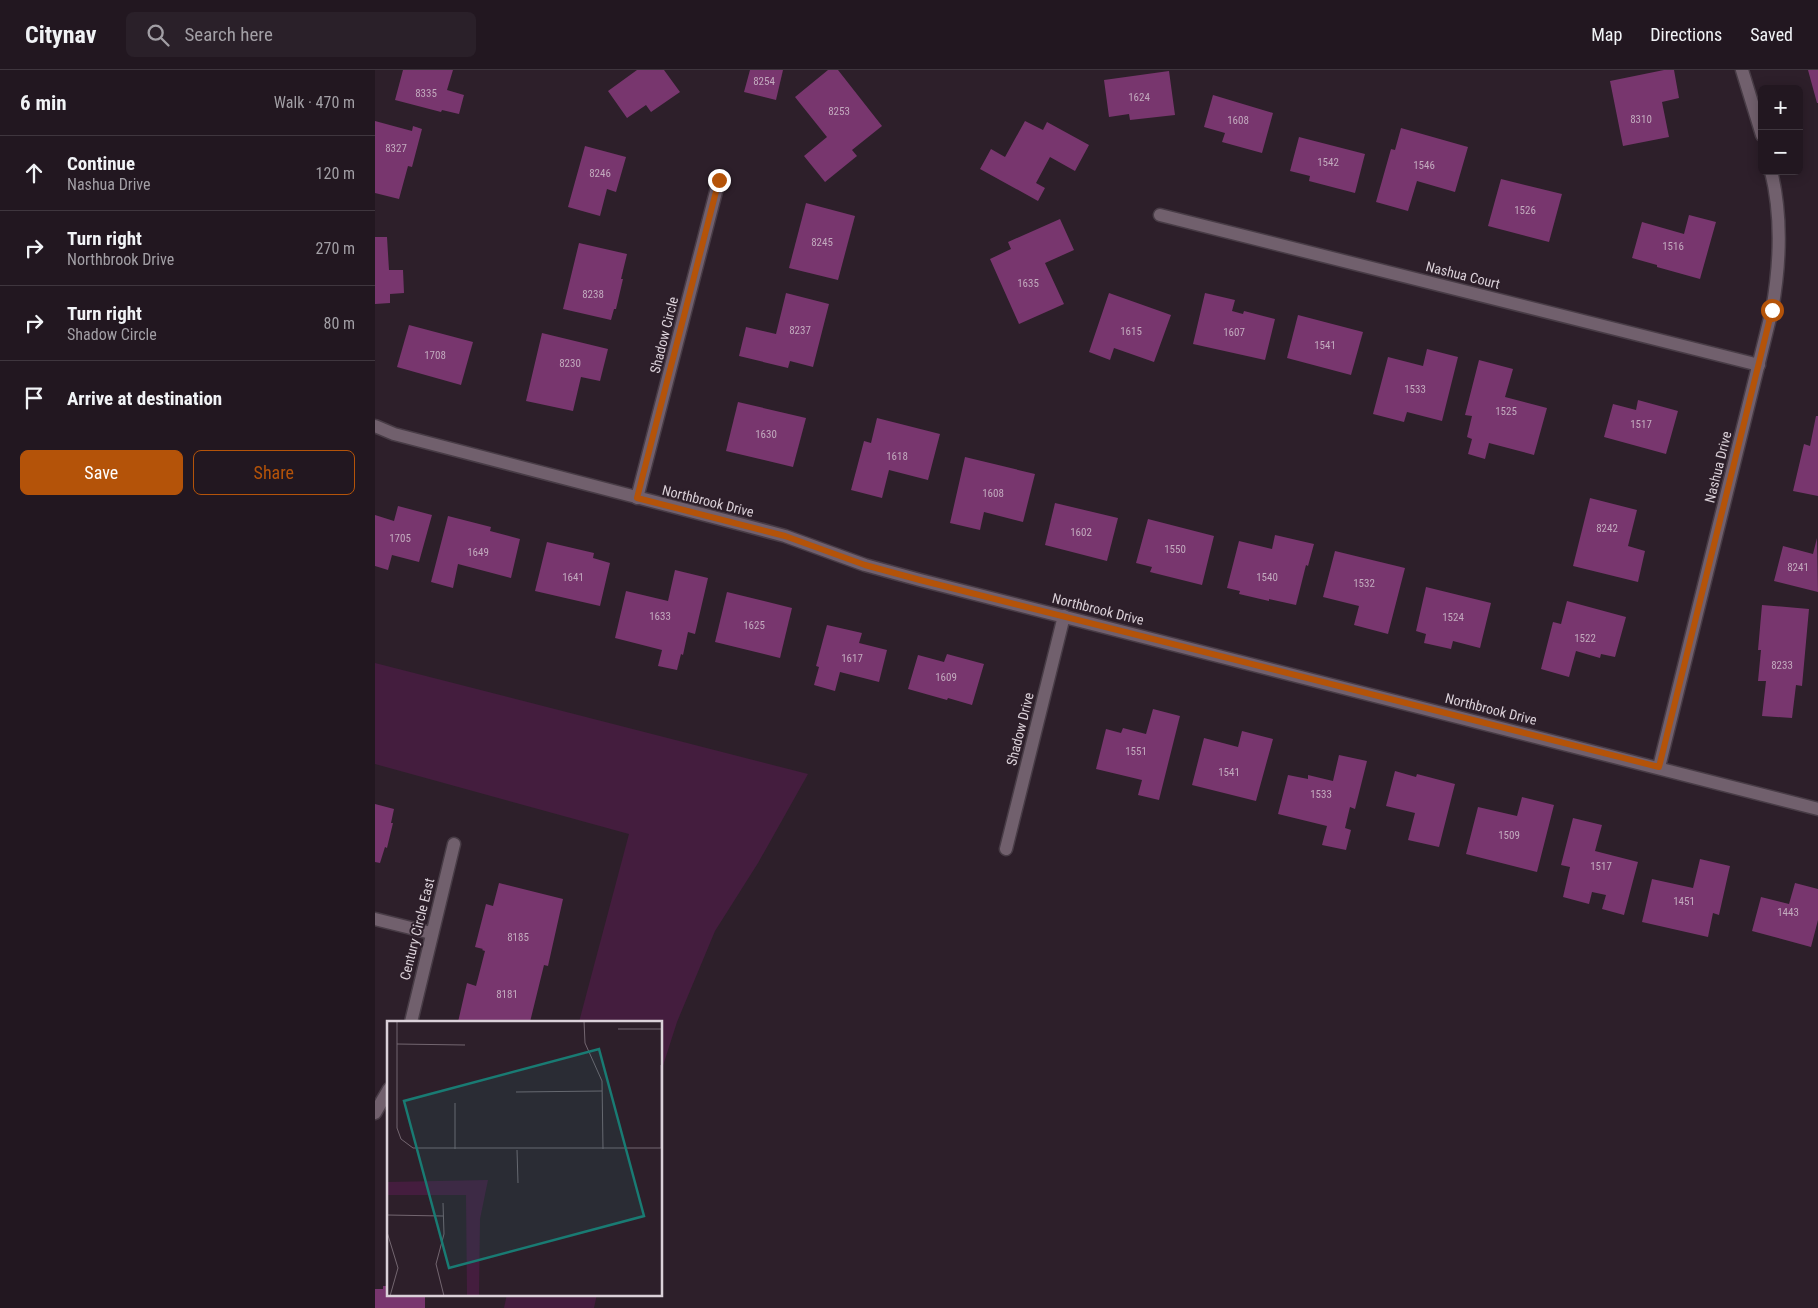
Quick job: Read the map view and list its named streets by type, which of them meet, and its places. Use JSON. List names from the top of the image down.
{
  "streets": {
    "street": [
      "Nashua Court",
      "Shadow Circle",
      "Nashua Drive",
      "Northbrook Drive",
      "Shadow Drive",
      "Century Circle East"
    ]
  },
  "crossings": [
    ["Nashua Court", "Nashua Drive"],
    ["Shadow Circle", "Northbrook Drive"],
    ["Nashua Drive", "Northbrook Drive"],
    ["Northbrook Drive", "Shadow Drive"]
  ],
  "house_numbers": [
    "8254",
    "8335",
    "1624",
    "8253",
    "8310",
    "1608",
    "8327",
    "1542",
    "1546",
    "8246",
    "1526",
    "8245",
    "1516",
    "1635",
    "8238",
    "8237",
    "1615",
    "1607",
    "1541",
    "1708",
    "8230",
    "1533",
    "1525",
    "1517",
    "1630",
    "1618",
    "1608",
    "8242",
    "1602",
    "1705",
    "1550",
    "1649",
    "8241",
    "1641",
    "1540",
    "1532",
    "1633",
    "1524",
    "1625",
    "1522",
    "1617",
    "8233",
    "1609",
    "1551",
    "1541",
    "1533",
    "1509",
    "1517",
    "1451",
    "1443",
    "8185",
    "8181"
  ],
  "page": {
    "header": "Citynav",
    "search": "Search here",
    "nav": ["Map", "Directions", "Saved"],
    "heading": ["6 min", "Walk · 470 m"],
    "map_buttons": ["+", "−"],
    "list": [
      ["Continue", "Nashua Drive", "120 m"],
      ["Turn right", "Northbrook Drive", "270 m"],
      ["Turn right", "Shadow Circle", "80 m"],
      "Arrive at destination"
    ],
    "buttons": ["Save", "Share"]
  }
}
